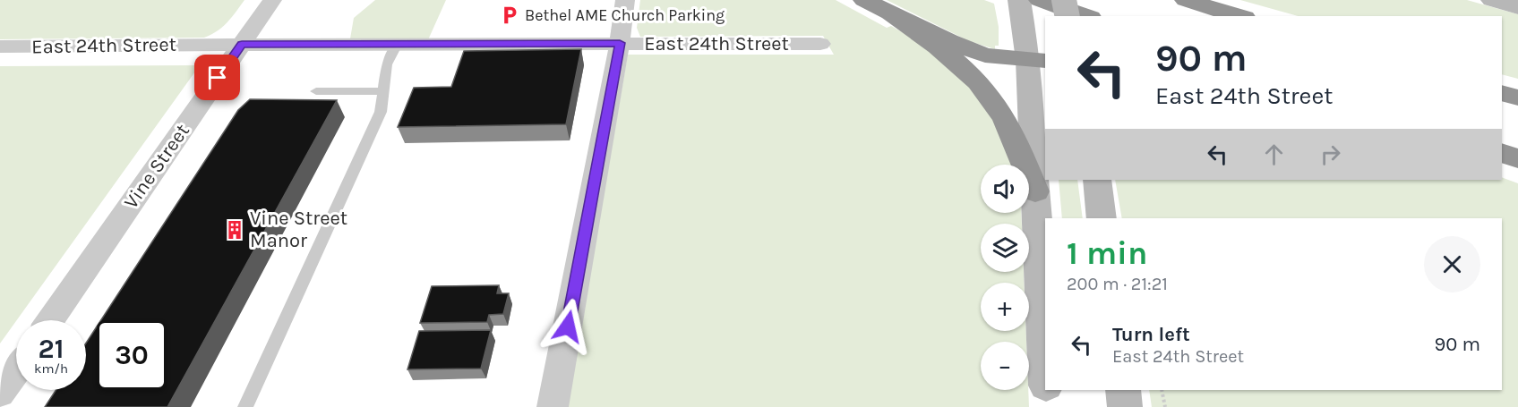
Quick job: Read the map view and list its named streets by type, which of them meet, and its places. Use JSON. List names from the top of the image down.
{
  "streets": {
    "street": ["East 24th Street", "Vine Street"]
  },
  "crossings": [
    ["East 24th Street", "Vine Street"]
  ],
  "places": {
    "parking": ["Bethel AME Church Parking"],
    "building": ["Vine Street Manor"]
  },
  "page": {
    "turn": ["90 m", "East 24th Street"],
    "map_buttons": ["+", "−"],
    "heading": ["1 min", "200 m · 21:21"],
    "list": [
      {
        "name": "Turn left",
        "note": "East 24th Street",
        "value": "90 m"
      }
    ],
    "speed": "21 km/h",
    "limit": "30"
  }
}
